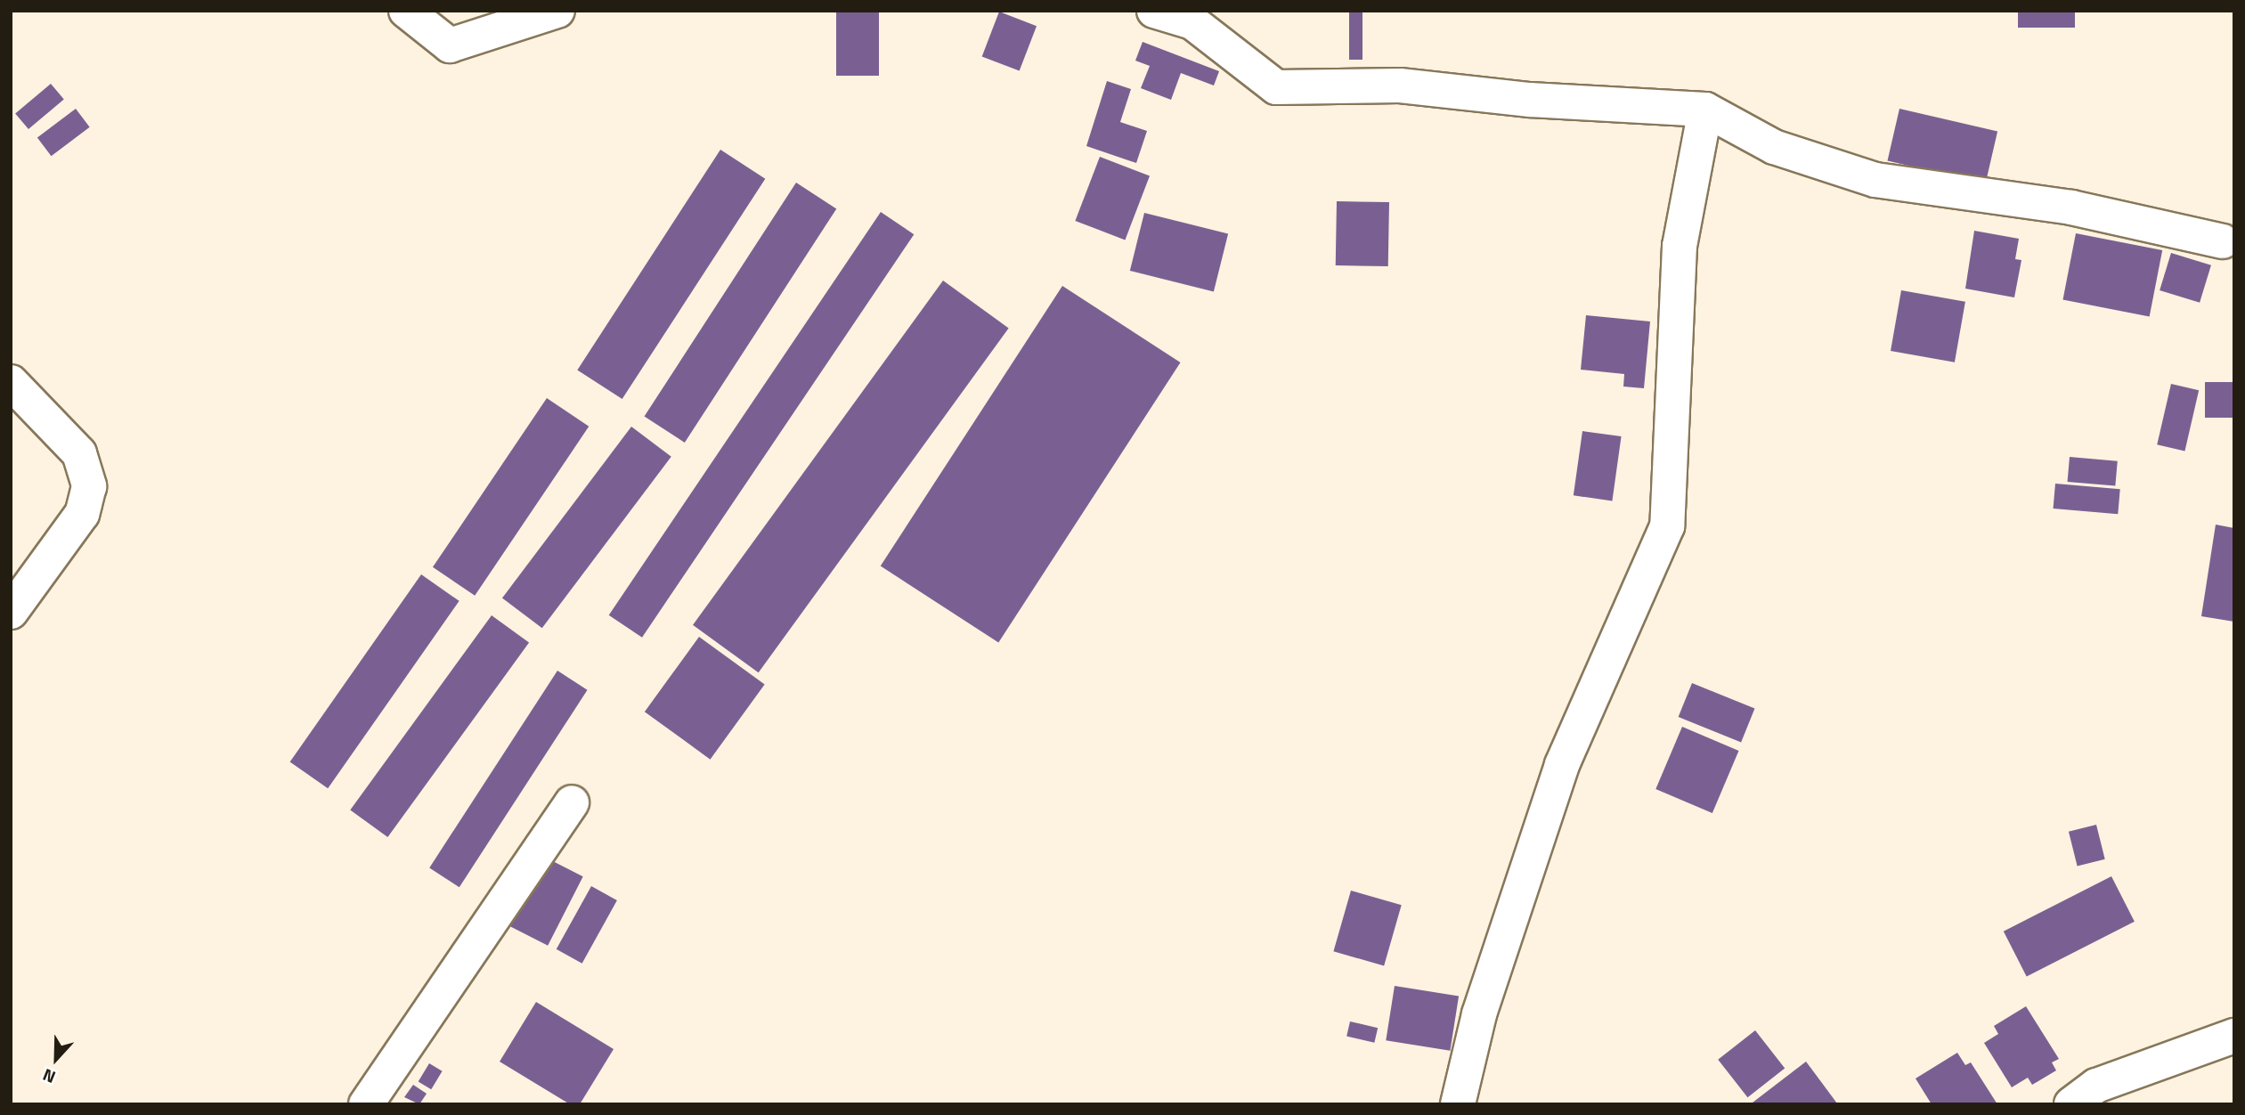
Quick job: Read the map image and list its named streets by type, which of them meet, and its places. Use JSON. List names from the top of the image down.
{
  "north": "bottom"
}
